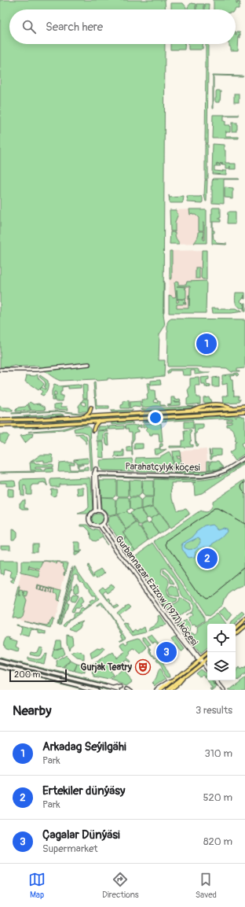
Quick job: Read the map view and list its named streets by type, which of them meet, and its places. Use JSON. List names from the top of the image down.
{
  "streets": {
    "street": ["Parahatçylyk köçesi", "Gurbannazar Ezizow (1971) köçesi"]
  },
  "crossings": [
    ["Parahatçylyk köçesi", "Gurbannazar Ezizow (1971) köçesi"]
  ],
  "places": {
    "theatre": ["Gurjak Teatry"]
  },
  "scale_bar": "200 m",
  "page": {
    "search": "Search here",
    "pins": ["1", "2", "3"],
    "scale": "200 m",
    "heading": ["Nearby", "3 results"],
    "list": [
      {
        "mark": "1",
        "name": "Arkadag Seýilgähi",
        "note": "Park",
        "value": "310 m"
      },
      {
        "mark": "2",
        "name": "Ertekiler dünýäsy",
        "note": "Park",
        "value": "520 m"
      },
      {
        "mark": "3",
        "name": "Çagalar Dünýäsi",
        "note": "Supermarket",
        "value": "820 m"
      }
    ],
    "nav": ["Map", "Directions", "Saved"]
  }
}
